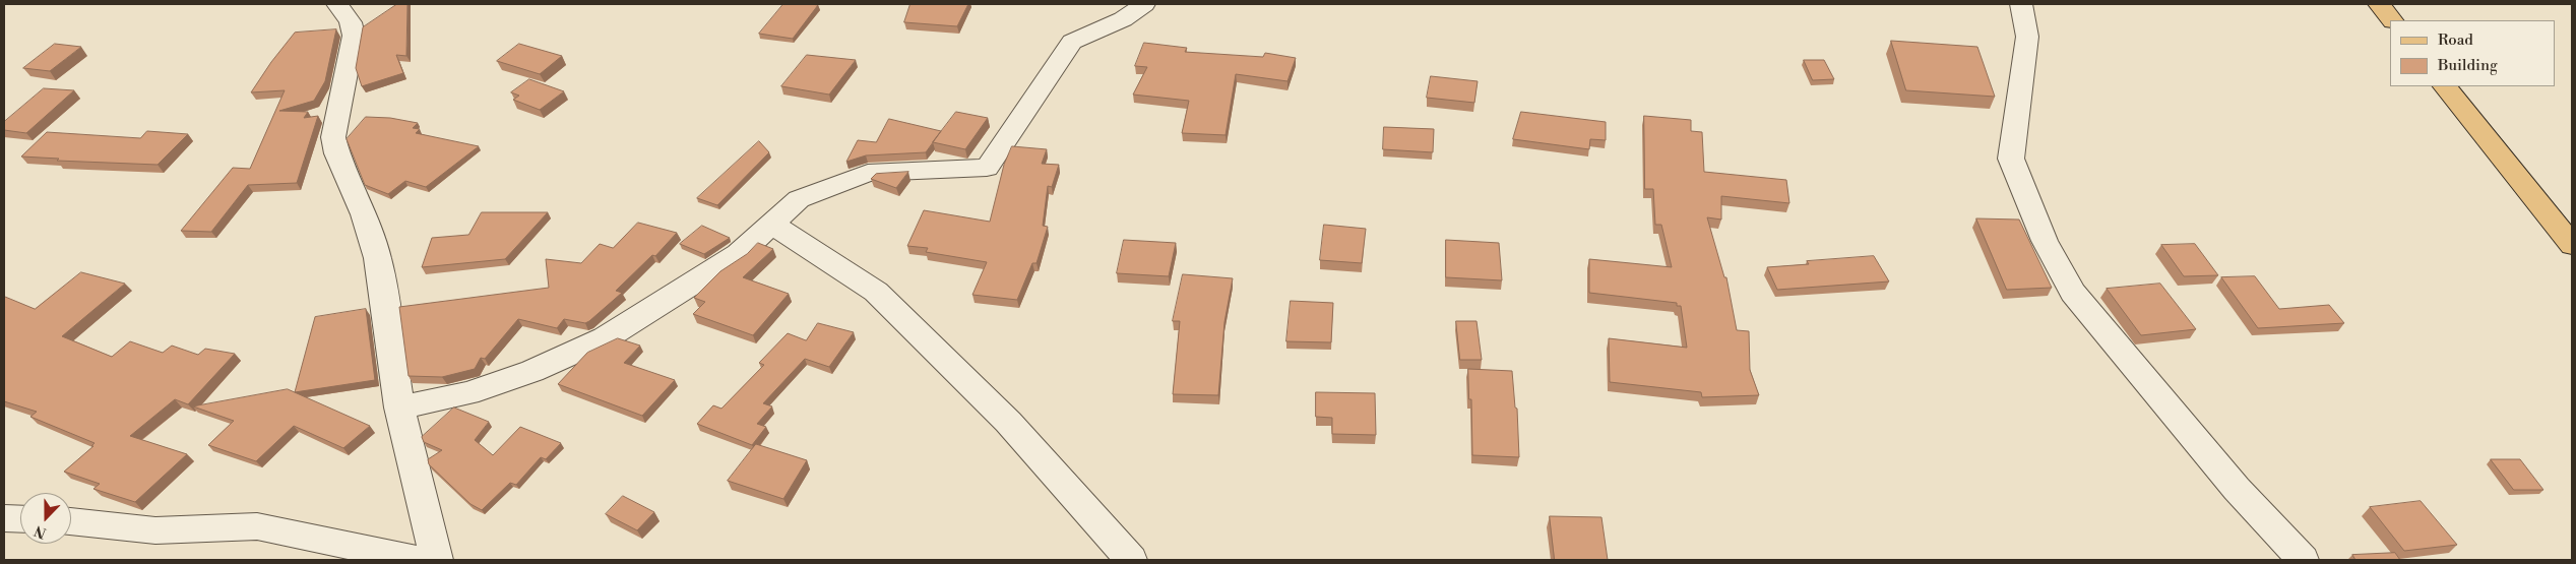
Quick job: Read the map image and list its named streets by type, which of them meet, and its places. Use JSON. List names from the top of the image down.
{
  "legend": ["Road", "Building"],
  "north": "bottom"
}
